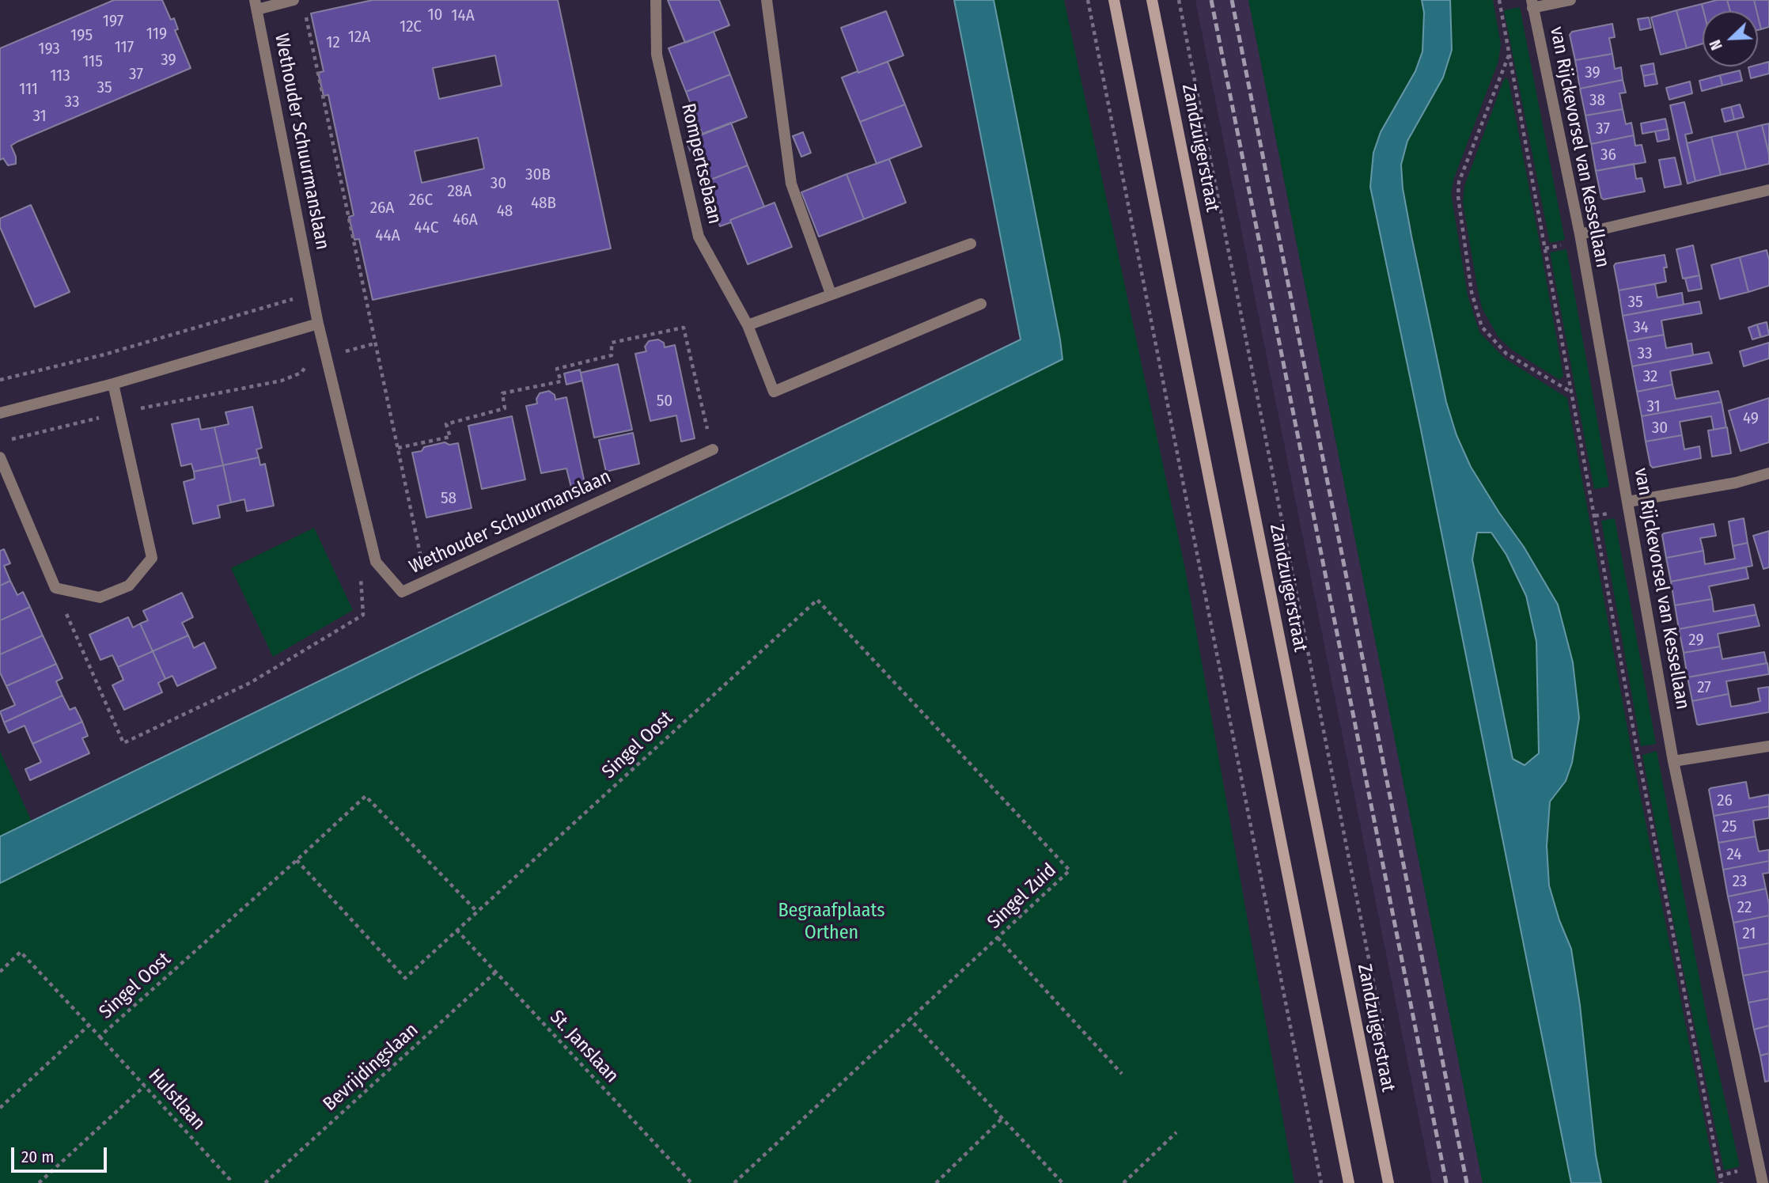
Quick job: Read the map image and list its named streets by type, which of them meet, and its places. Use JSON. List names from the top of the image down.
{
  "streets": {
    "main road": ["Zandzuigerstraat"],
    "street": ["Wethouder Schuurmanslaan", "van Rijckevorsel van Kessellaan", "Rompertsebaan"],
    "path": [
      "Singel Oost",
      "Singel Zuid",
      "St. Janslaan",
      "Bevrijdingslaan",
      "Hulstlaan"
    ]
  },
  "crossings": [
    ["Singel Oost", "Singel Zuid"],
    ["Singel Oost", "St. Janslaan"],
    ["Singel Oost", "Hulstlaan"],
    ["St. Janslaan", "Bevrijdingslaan"]
  ],
  "parks": ["Begraafplaats Orthen"],
  "house_numbers": [
    "10",
    "14A",
    "197",
    "12C",
    "119",
    "195",
    "12A",
    "12",
    "117",
    "193",
    "39",
    "115",
    "39",
    "37",
    "113",
    "35",
    "111",
    "38",
    "33",
    "31",
    "37",
    "36",
    "30B",
    "30",
    "28A",
    "26C",
    "48B",
    "26A",
    "48",
    "46A",
    "44C",
    "44A",
    "35",
    "34",
    "33",
    "32",
    "50",
    "31",
    "49",
    "30",
    "58",
    "29",
    "27",
    "26",
    "25",
    "24",
    "23",
    "22",
    "21"
  ],
  "scale_bar": "20 m",
  "north": "bottom left"
}
